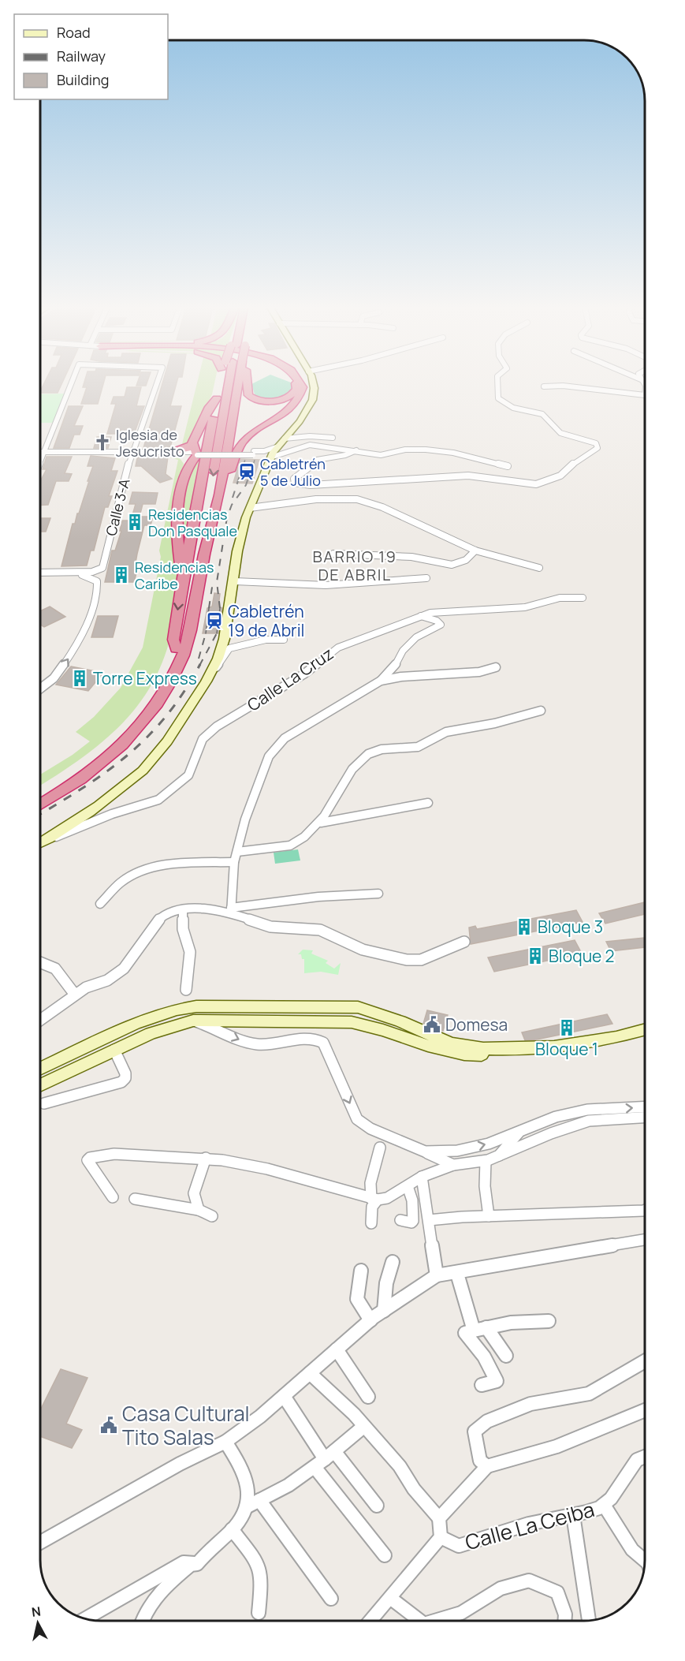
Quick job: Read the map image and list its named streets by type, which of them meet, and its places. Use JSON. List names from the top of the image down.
{
  "streets": {
    "street": ["Calle 3-A", "Calle La Cruz", "Calle La Ceiba"]
  },
  "districts": ["BARRIO 19 DE ABRIL"],
  "places": {
    "church": ["Iglesia de Jesucristo"],
    "station": ["Cabletrén 5 de Julio", "Cabletrén 19 de Abril"],
    "building": [
      "Residencias Don Pasquale",
      "Residencias Caribe",
      "Torre Express",
      "Bloque 3",
      "Bloque 2",
      "Bloque 1"
    ],
    "public building": ["Domesa", "Casa Cultural Tito Salas"]
  },
  "legend": ["Road", "Railway", "Building"],
  "north": "top"
}
